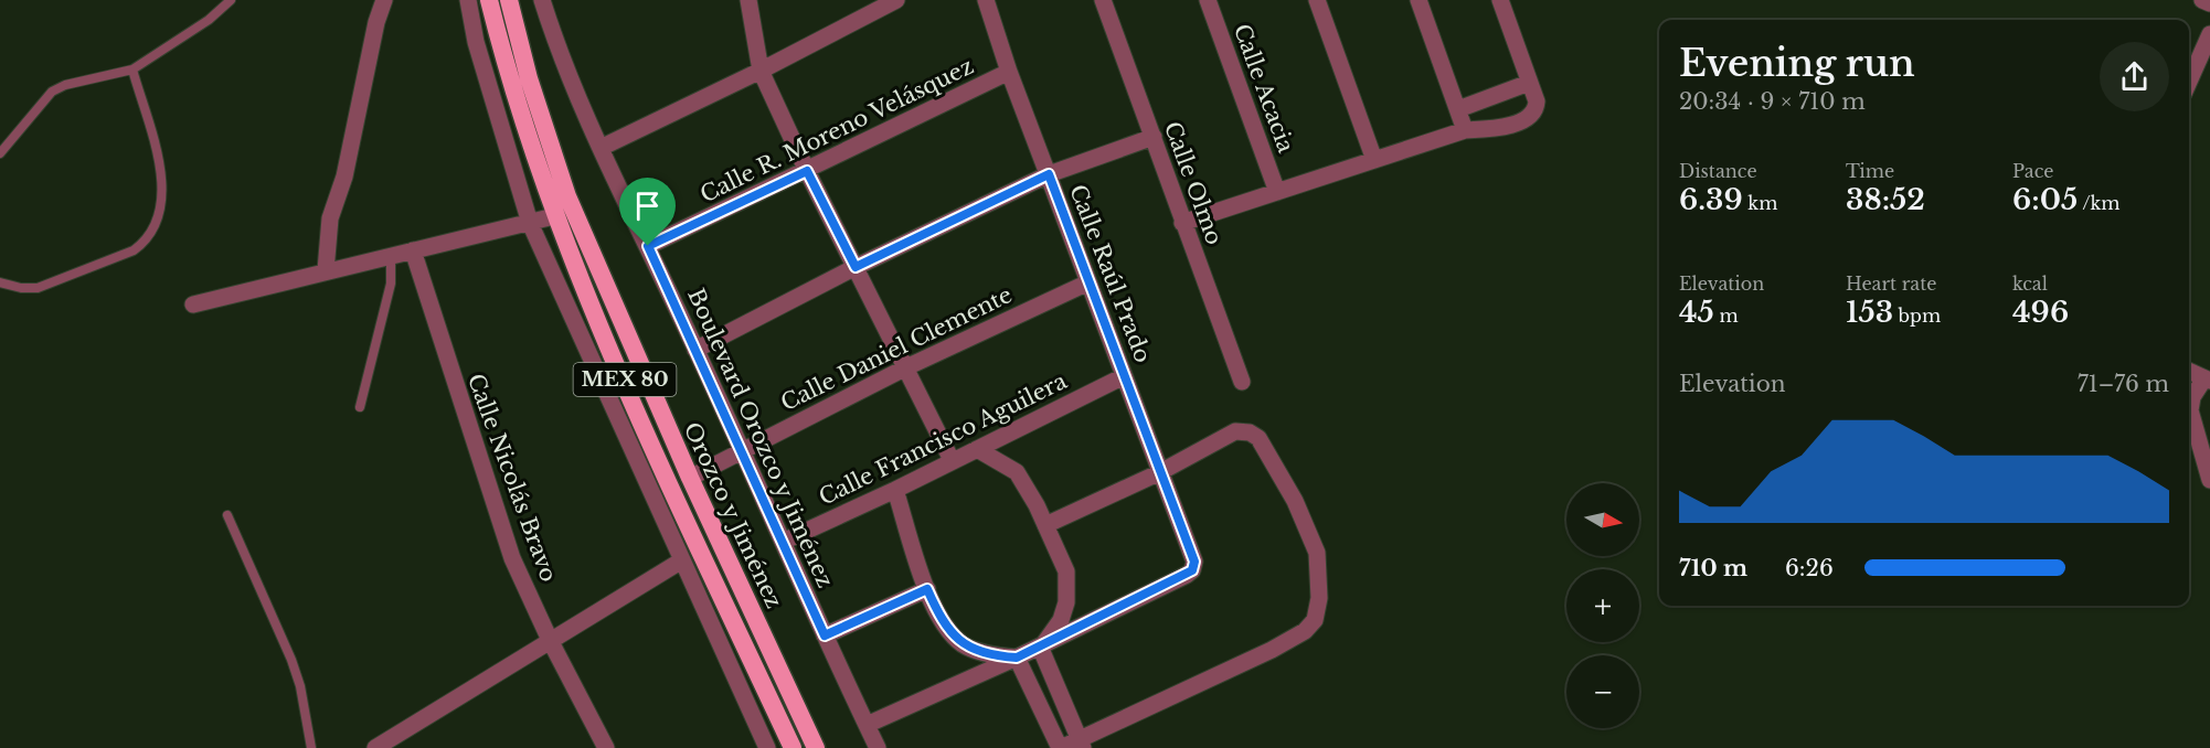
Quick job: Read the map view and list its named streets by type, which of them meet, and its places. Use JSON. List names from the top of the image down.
{
  "streets": {
    "highway": ["MEX 80", "Orozco y Jiménez"],
    "street": [
      "Calle Acacia",
      "Calle R. Moreno Velásquez",
      "Calle Olmo",
      "Calle Raúl Prado",
      "Calle Daniel Clemente",
      "Boulevard Orozco y Jiménez",
      "Calle Francisco Aguilera",
      "Calle Nicolás Bravo"
    ]
  },
  "crossings": [
    ["Calle R. Moreno Velásquez", "Calle Raúl Prado"],
    ["Calle R. Moreno Velásquez", "Boulevard Orozco y Jiménez"],
    ["Calle Raúl Prado", "Calle Daniel Clemente"],
    ["Calle Raúl Prado", "Calle Francisco Aguilera"],
    ["Calle Daniel Clemente", "Boulevard Orozco y Jiménez"],
    ["Calle Daniel Clemente", "Orozco y Jiménez"],
    ["Boulevard Orozco y Jiménez", "Calle Francisco Aguilera"]
  ],
  "north": "right",
  "page": {
    "heading": ["Evening run", "20:34 · 9 × 710 m"],
    "stats": [
      ["Distance", "6.39 km"],
      ["Time", "38:52"],
      ["Pace", "6:05 /km"],
      ["Elevation", "45 m"],
      ["Heart rate", "153 bpm"],
      ["kcal", "496"]
    ],
    "chart": ["Elevation", "71–76 m"],
    "map_buttons": ["+", "−"],
    "list": [
      {
        "name": "710 m",
        "note": "6:26"
      }
    ]
  }
}
